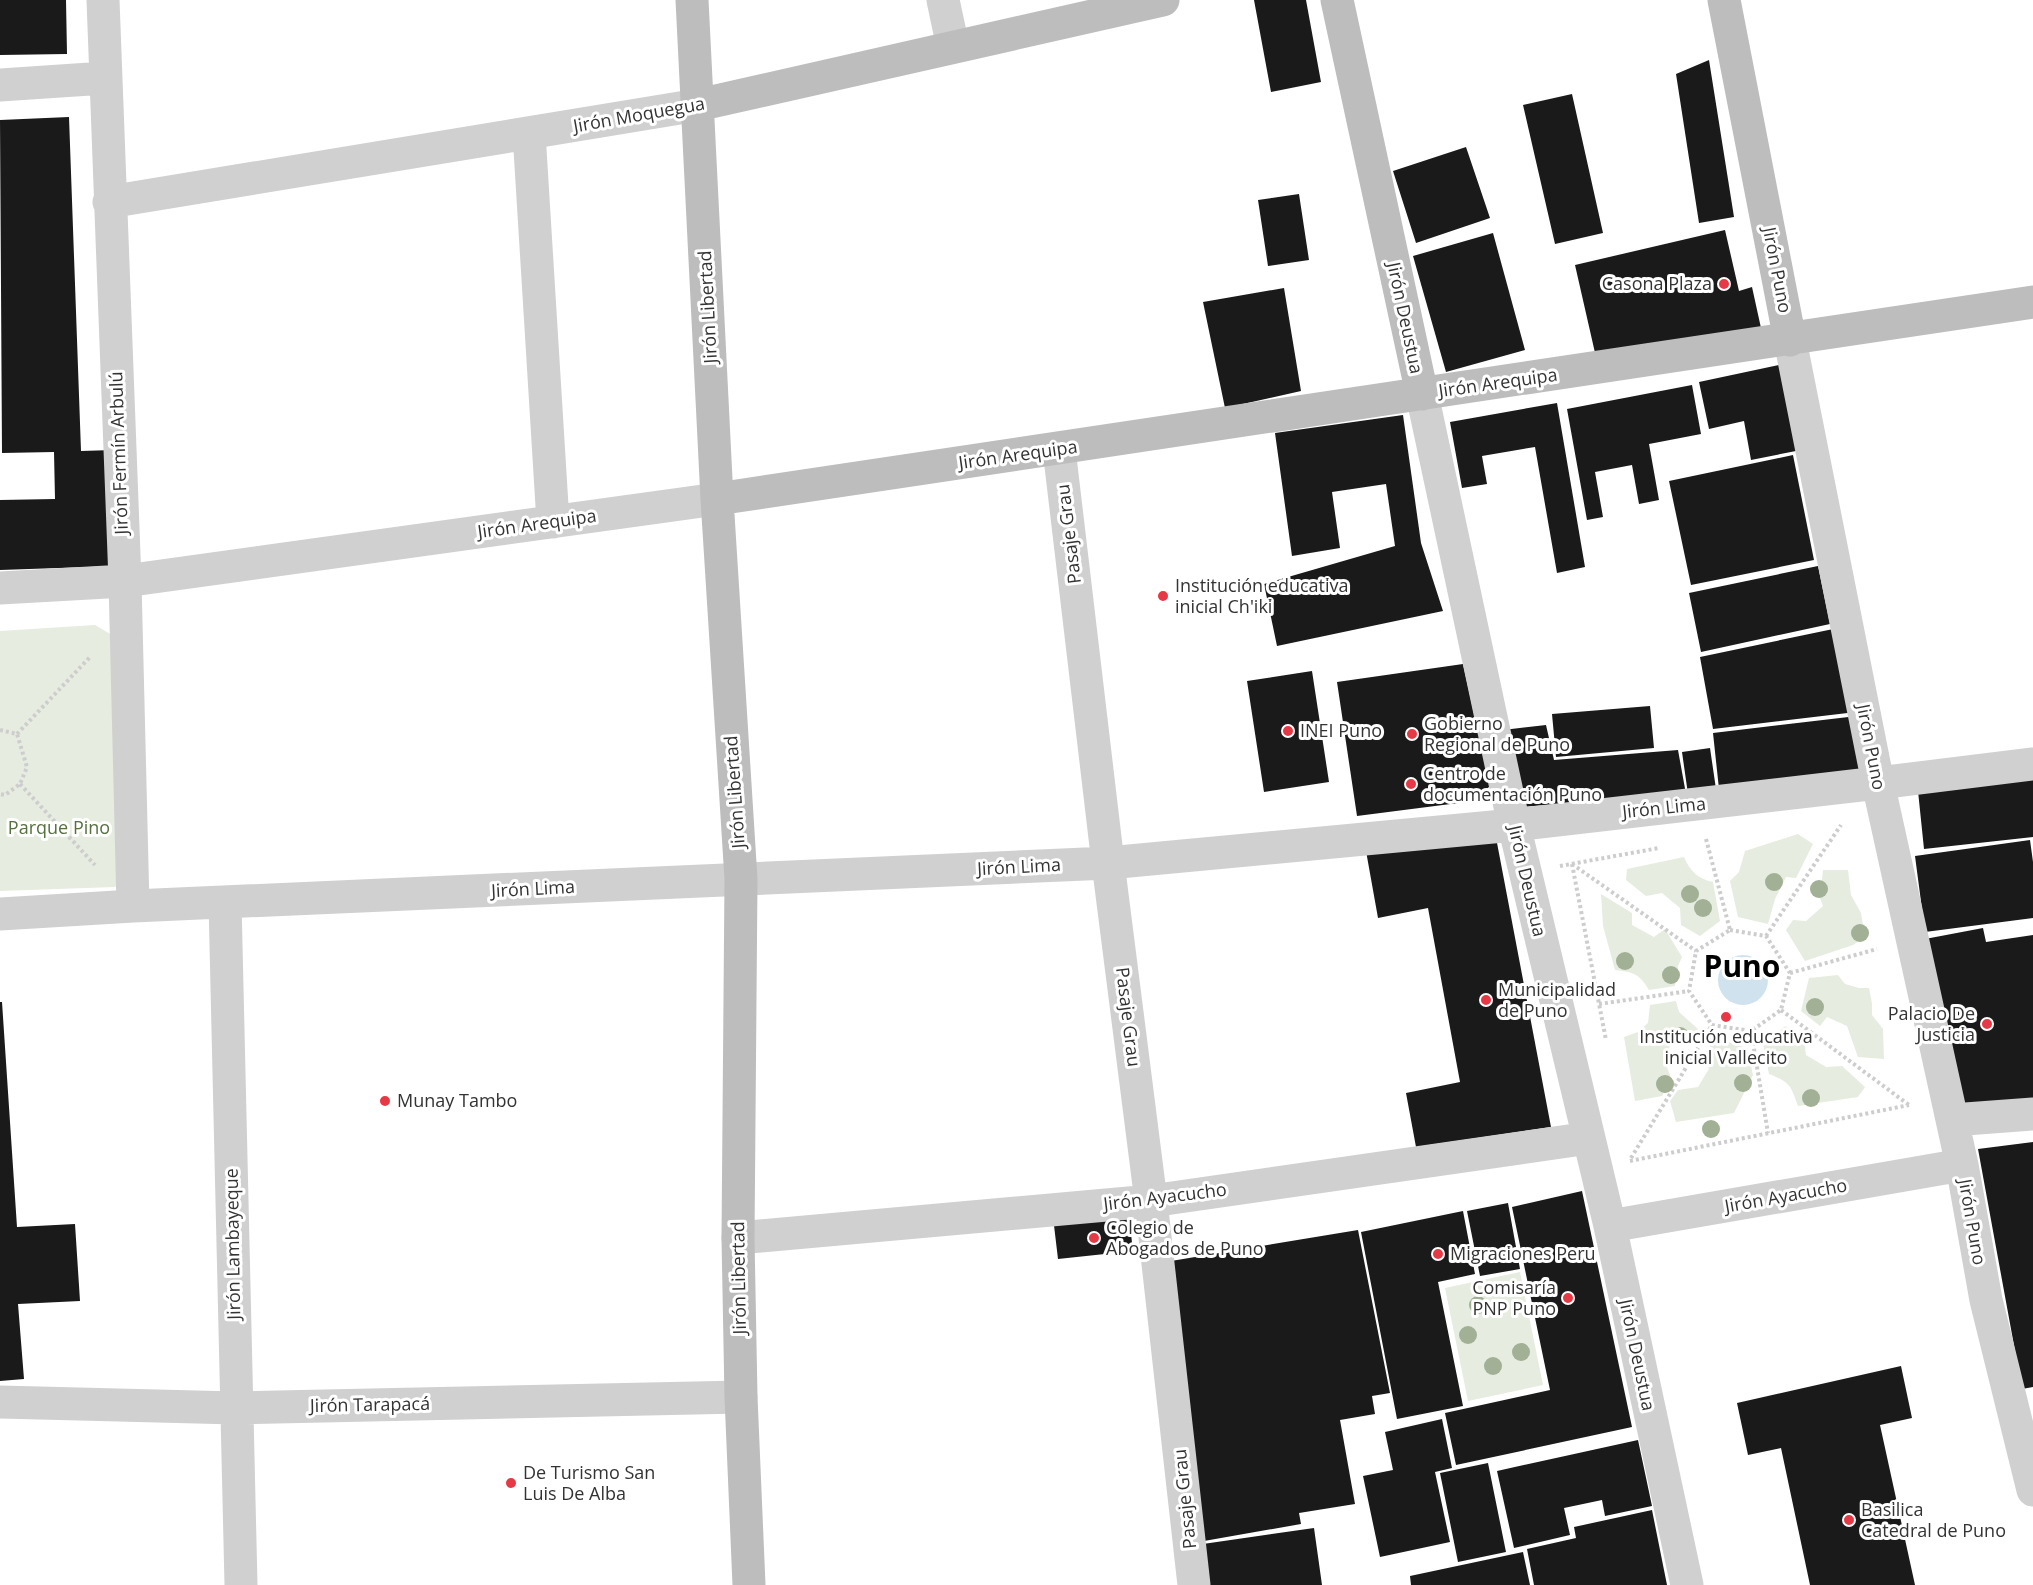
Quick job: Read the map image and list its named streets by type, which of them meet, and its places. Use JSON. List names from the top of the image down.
{
  "streets": {
    "street": [
      "Jirón Moquegua",
      "Jirón Puno",
      "Jirón Libertad",
      "Jirón Deustua",
      "Jirón Arequipa",
      "Jirón Fermín Arbulú",
      "Pasaje Grau",
      "Jirón Lima",
      "Jirón Ayacucho",
      "Jirón Lambayeque",
      "Jirón Tarapacá"
    ]
  },
  "crossings": [
    ["Jirón Moquegua", "Jirón Libertad"],
    ["Jirón Moquegua", "Jirón Fermín Arbulú"],
    ["Jirón Puno", "Jirón Arequipa"],
    ["Jirón Puno", "Jirón Lima"],
    ["Jirón Puno", "Jirón Ayacucho"],
    ["Jirón Libertad", "Jirón Arequipa"],
    ["Jirón Libertad", "Jirón Lima"],
    ["Jirón Libertad", "Jirón Ayacucho"],
    ["Jirón Libertad", "Jirón Tarapacá"],
    ["Jirón Deustua", "Jirón Arequipa"],
    ["Jirón Deustua", "Jirón Lima"],
    ["Jirón Deustua", "Jirón Ayacucho"],
    ["Jirón Arequipa", "Jirón Fermín Arbulú"],
    ["Jirón Arequipa", "Pasaje Grau"],
    ["Jirón Fermín Arbulú", "Jirón Lima"],
    ["Pasaje Grau", "Jirón Lima"],
    ["Pasaje Grau", "Jirón Ayacucho"],
    ["Jirón Lima", "Jirón Lambayeque"],
    ["Jirón Lambayeque", "Jirón Tarapacá"]
  ],
  "districts": ["Puno"],
  "parks": ["Parque Pino"],
  "places": [
    "Casona Plaza",
    "Institución educativa inicial Ch'iki",
    "INEI Puno",
    "Gobierno Regional de Puno",
    "Centro de documentación Puno",
    "Municipalidad de Puno",
    "Institución educativa inicial Vallecito",
    "Palacio De Justicia",
    "Munay Tambo",
    "Colegio de Abogados de Puno",
    "Migraciones Peru",
    "Comisaría PNP Puno",
    "De Turismo San Luis De Alba",
    "Basilica Catedral de Puno"
  ]
}
